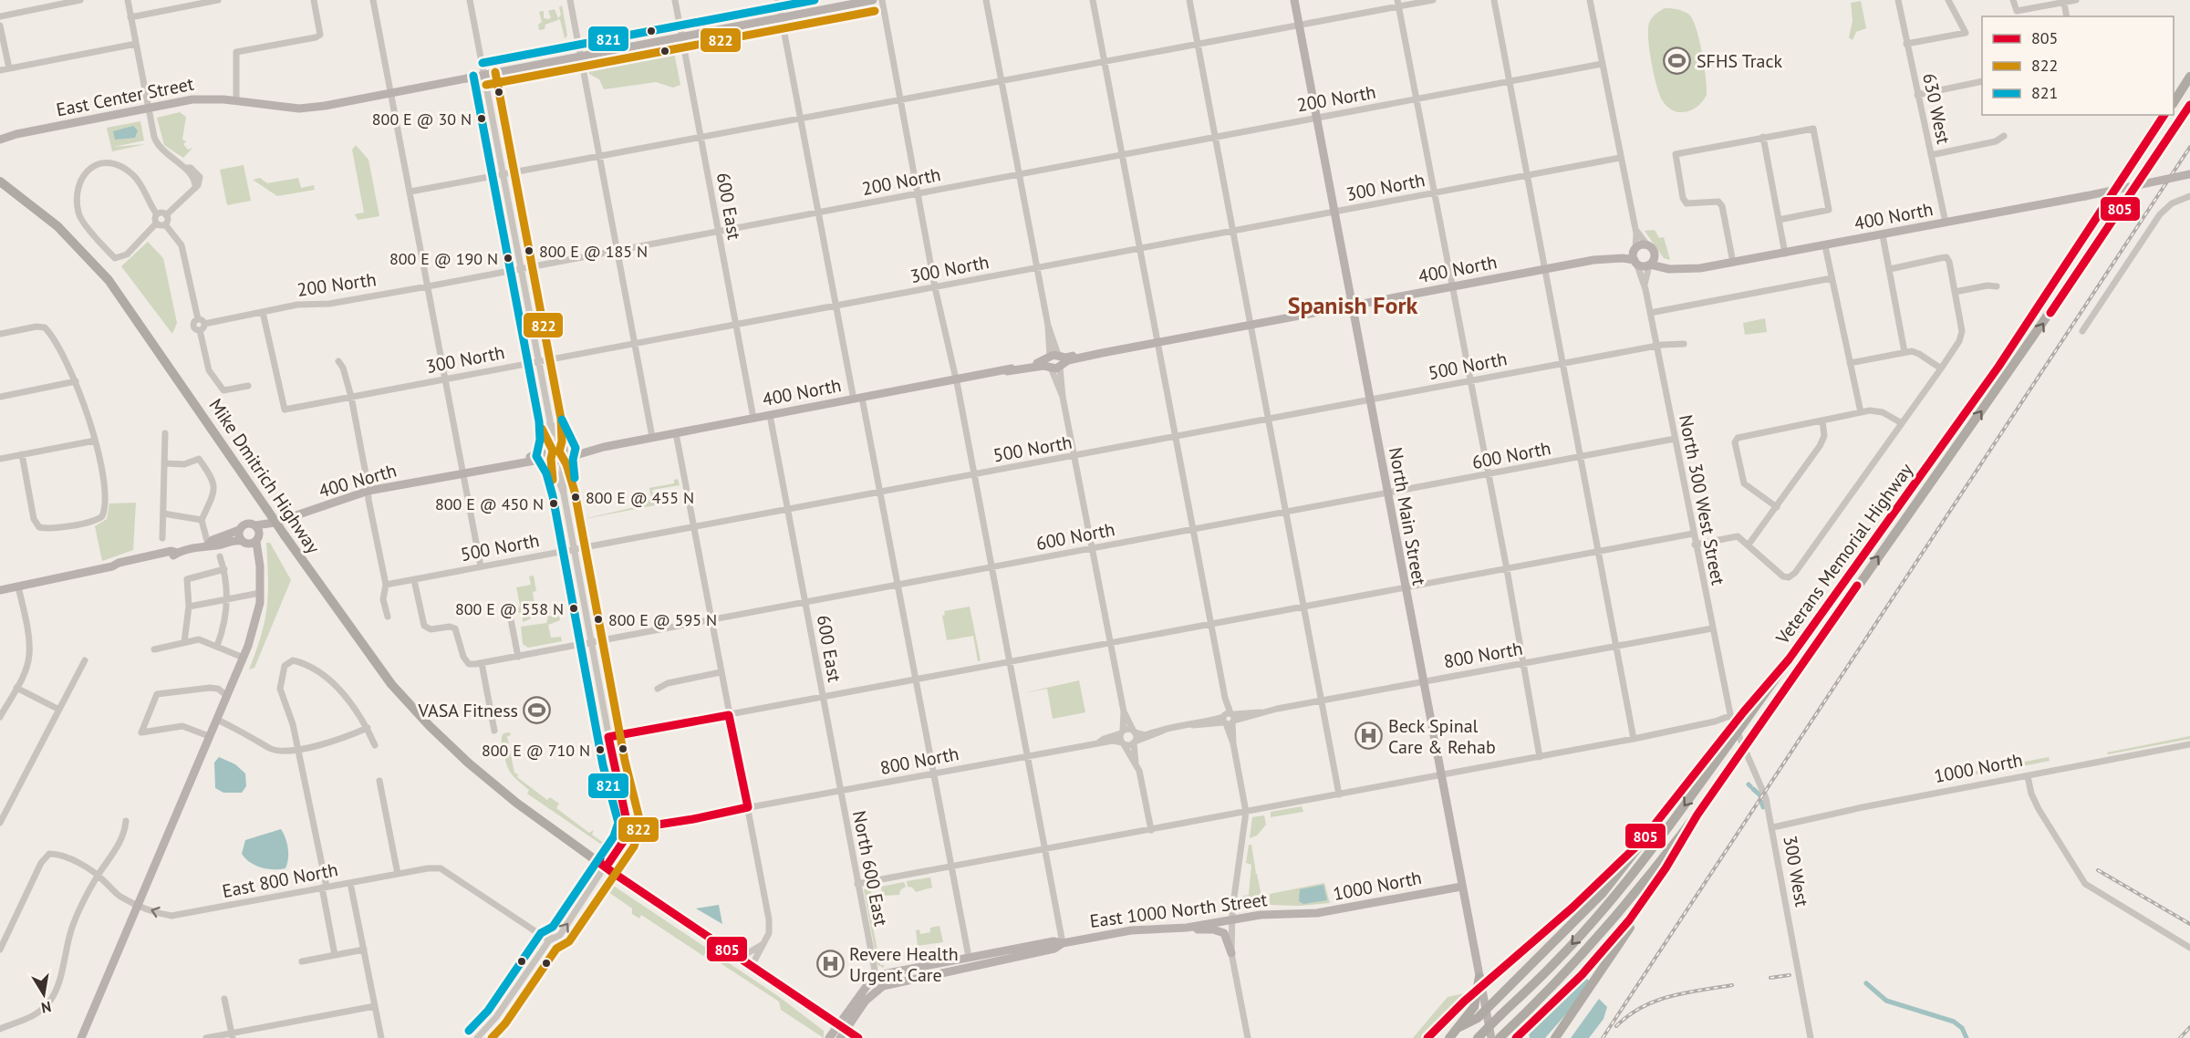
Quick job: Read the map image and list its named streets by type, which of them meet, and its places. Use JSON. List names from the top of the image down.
{
  "streets": {
    "highway": ["Mike Dmitrich Highway", "Veterans Memorial Highway"],
    "main road": [
      "East Center Street",
      "400 North",
      "North Main Street",
      "1000 North",
      "East 1000 North Street"
    ],
    "street": [
      "200 North",
      "630 West",
      "300 North",
      "600 East",
      "500 North",
      "600 North",
      "North 300 West Street",
      "800 North",
      "North 600 East",
      "300 West",
      "East 800 North"
    ]
  },
  "crossings": [
    ["East Center Street", "600 East"],
    ["200 North", "300 North"],
    ["200 North", "600 East"],
    ["200 North", "North Main Street"],
    ["630 West", "400 North"],
    ["300 North", "600 East"],
    ["300 North", "North Main Street"],
    ["600 East", "400 North"],
    ["600 East", "500 North"],
    ["600 East", "600 North"],
    ["600 East", "800 North"],
    ["600 East", "North 600 East"],
    ["400 North", "North Main Street"],
    ["500 North", "North 300 West Street"],
    ["500 North", "North Main Street"],
    ["600 North", "North 300 West Street"],
    ["600 North", "North Main Street"],
    ["North 300 West Street", "800 North"],
    ["North 300 West Street", "300 West"],
    ["North Main Street", "800 North"],
    ["North Main Street", "1000 North"],
    ["800 North", "North 600 East"],
    ["1000 North", "300 West"],
    ["1000 North", "East 1000 North Street"]
  ],
  "districts": ["Spanish Fork"],
  "places": {
    "sports": ["SFHS Track", "VASA Fitness"],
    "other": [
      "800 E @ 30 N",
      "800 E @ 185 N",
      "800 E @ 190 N",
      "800 E @ 455 N",
      "800 E @ 450 N",
      "800 E @ 558 N",
      "800 E @ 595 N",
      "800 E @ 710 N"
    ],
    "hospital": ["Beck Spinal Care & Rehab", "Revere Health Urgent Care"]
  },
  "lines": ["transit line 821", "transit line 822", "transit line 805"],
  "legend": ["805", "822", "821"],
  "north": "bottom"
}
